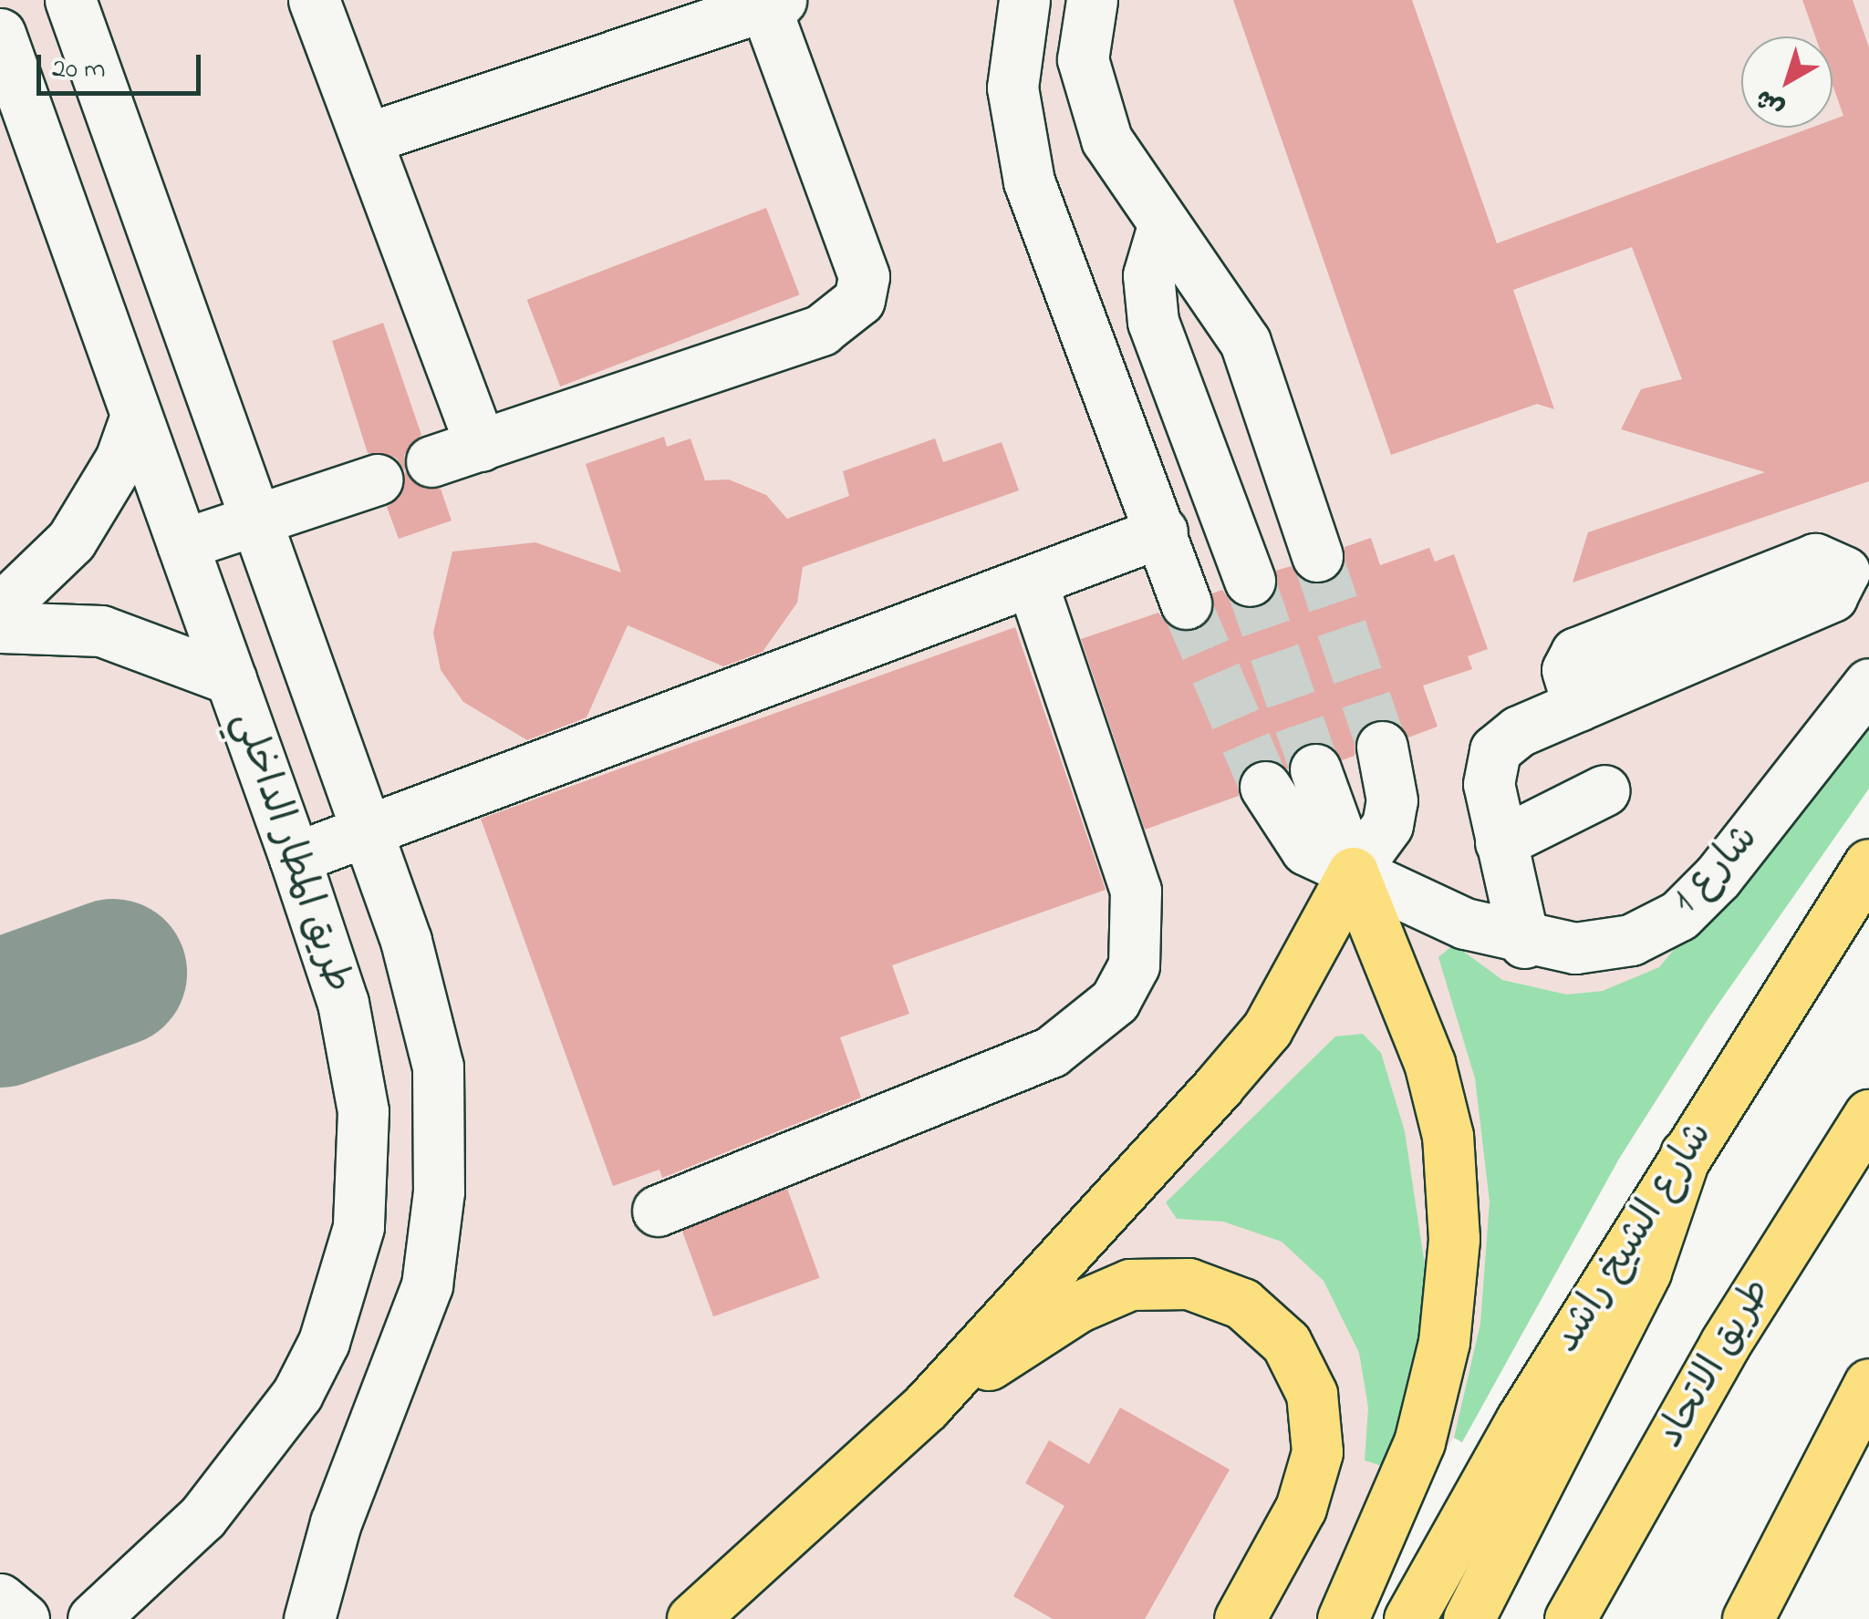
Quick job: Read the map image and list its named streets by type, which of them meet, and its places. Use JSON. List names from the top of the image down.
{
  "streets": {
    "main road": ["شارع الشيخ راشد", "طريق الاتحاد"],
    "street": ["طريق المطار الداخلي", "شارع 1"]
  },
  "scale_bar": "20 m",
  "north": "bottom left"
}
